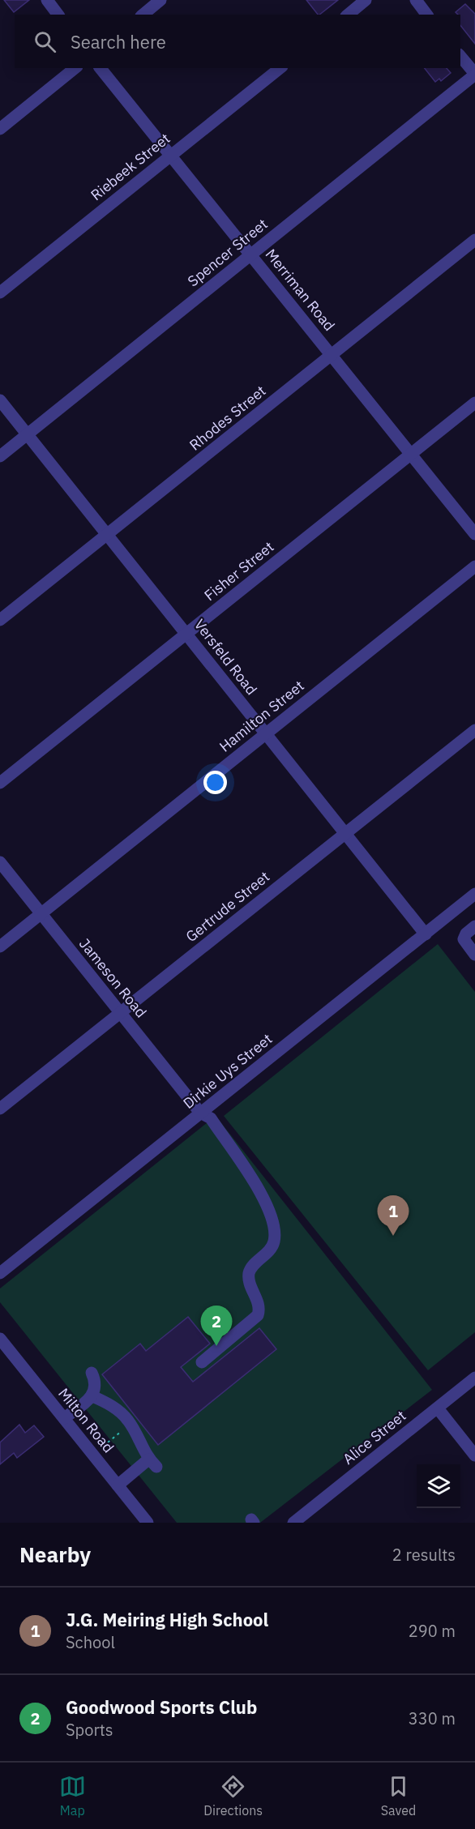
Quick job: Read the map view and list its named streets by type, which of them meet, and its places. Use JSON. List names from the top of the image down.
{
  "streets": {
    "street": [
      "Riebeek Street",
      "Spencer Street",
      "Merriman Road",
      "Rhodes Street",
      "Fisher Street",
      "Versfeld Road",
      "Hamilton Street",
      "Gertrude Street",
      "Jameson Road",
      "Dirkie Uys Street",
      "Milton Road",
      "Alice Street"
    ]
  },
  "crossings": [
    ["Riebeek Street", "Merriman Road"],
    ["Spencer Street", "Merriman Road"],
    ["Spencer Street", "Versfeld Road"],
    ["Merriman Road", "Rhodes Street"],
    ["Merriman Road", "Fisher Street"],
    ["Rhodes Street", "Versfeld Road"],
    ["Fisher Street", "Versfeld Road"],
    ["Versfeld Road", "Hamilton Street"],
    ["Versfeld Road", "Gertrude Street"],
    ["Versfeld Road", "Dirkie Uys Street"],
    ["Hamilton Street", "Jameson Road"],
    ["Gertrude Street", "Jameson Road"],
    ["Jameson Road", "Dirkie Uys Street"]
  ],
  "page": {
    "search": "Search here",
    "pins": ["1", "2"],
    "heading": ["Nearby", "2 results"],
    "list": [
      {
        "mark": "1",
        "name": "J.G. Meiring High School",
        "note": "School",
        "value": "290 m"
      },
      {
        "mark": "2",
        "name": "Goodwood Sports Club",
        "note": "Sports",
        "value": "330 m"
      }
    ],
    "nav": ["Map", "Directions", "Saved"]
  }
}
